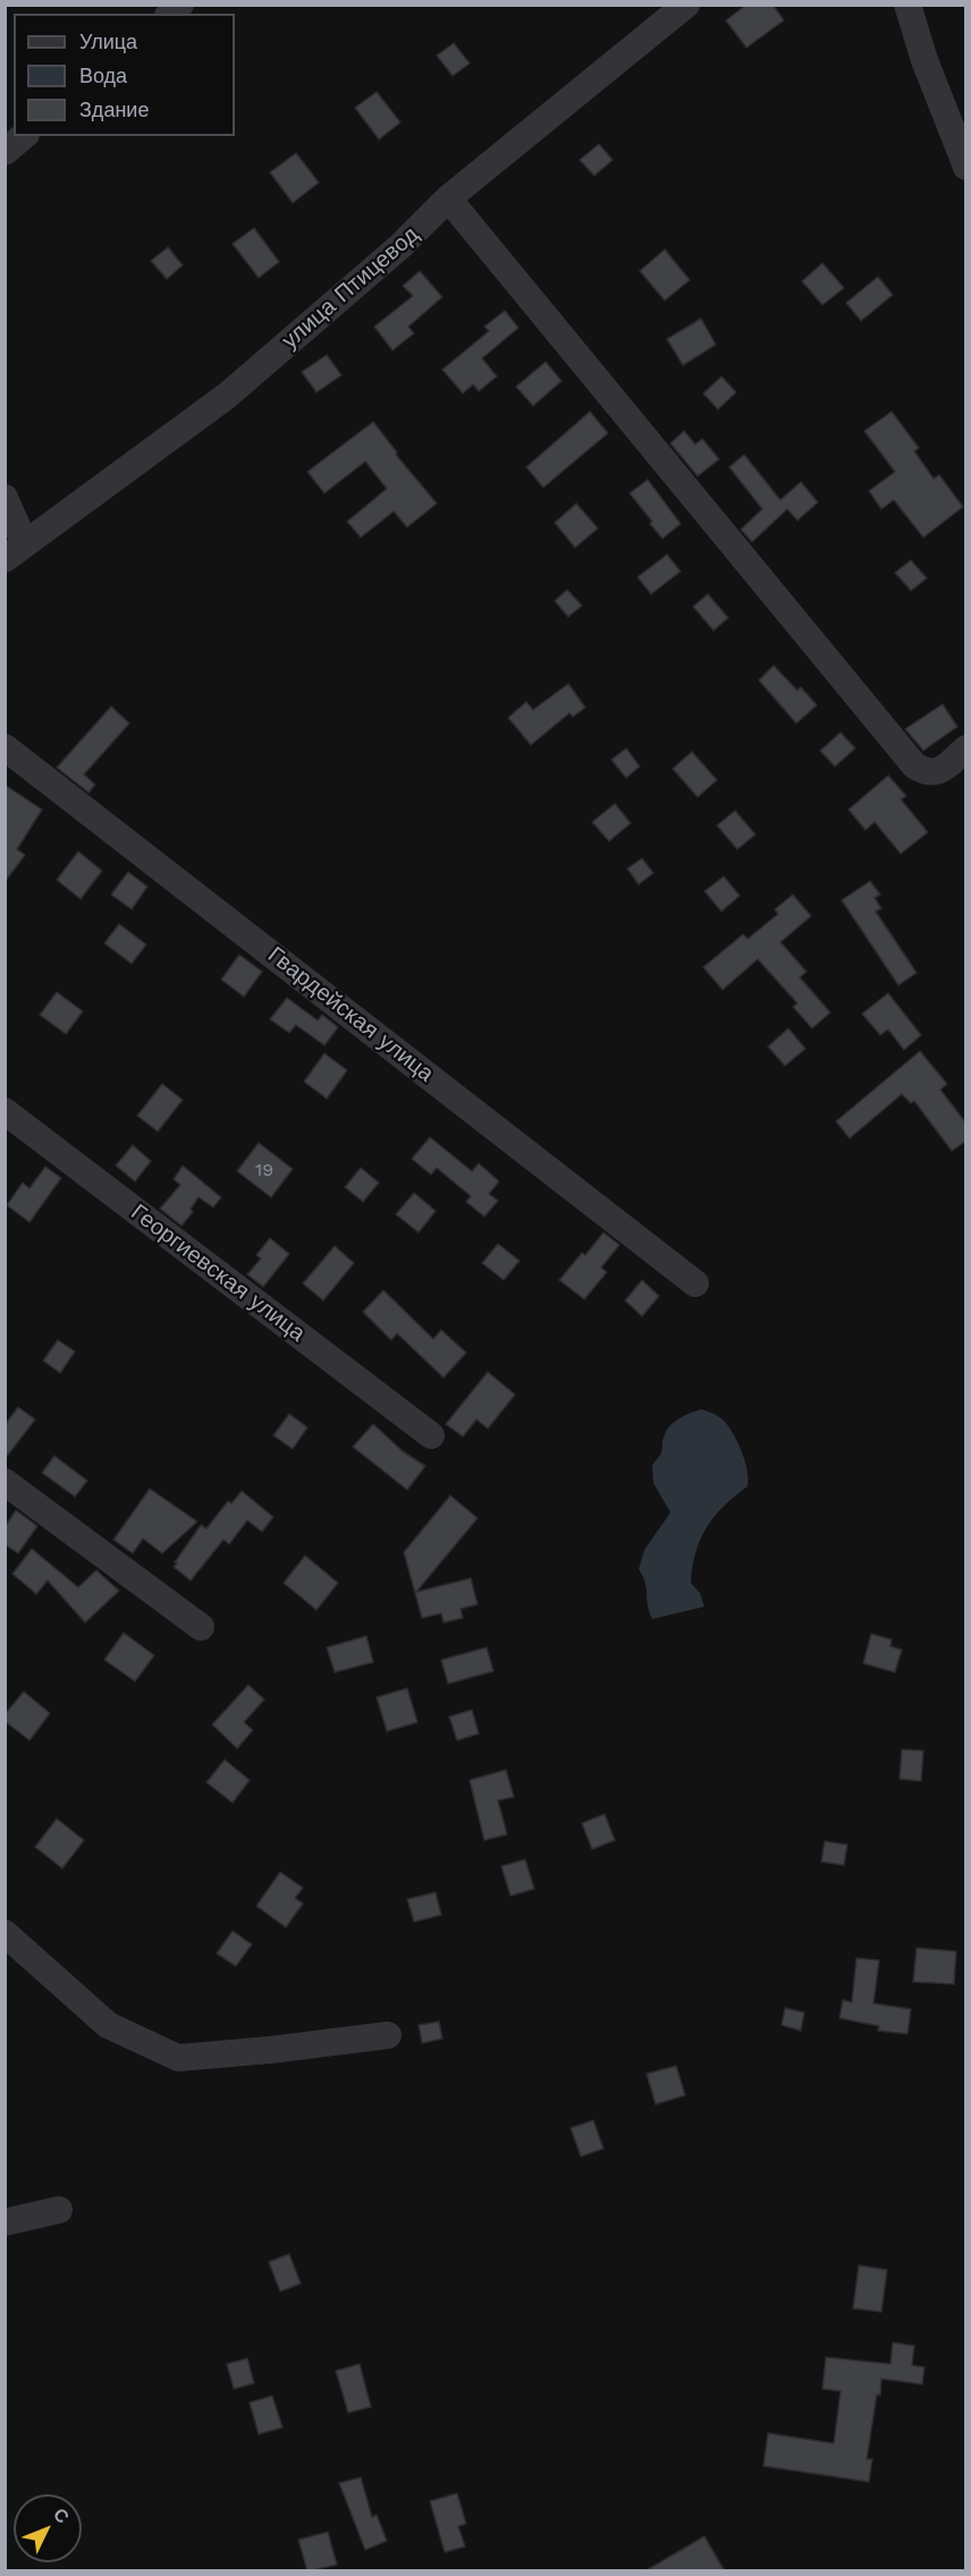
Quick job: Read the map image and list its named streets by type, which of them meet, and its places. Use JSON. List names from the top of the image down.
{
  "streets": {
    "street": ["улица Птицевод", "Гвардейская улица", "Георгиевская улица"]
  },
  "house_numbers": ["19"],
  "legend": ["Улица", "Вода", "Здание"],
  "north": "top right"
}
